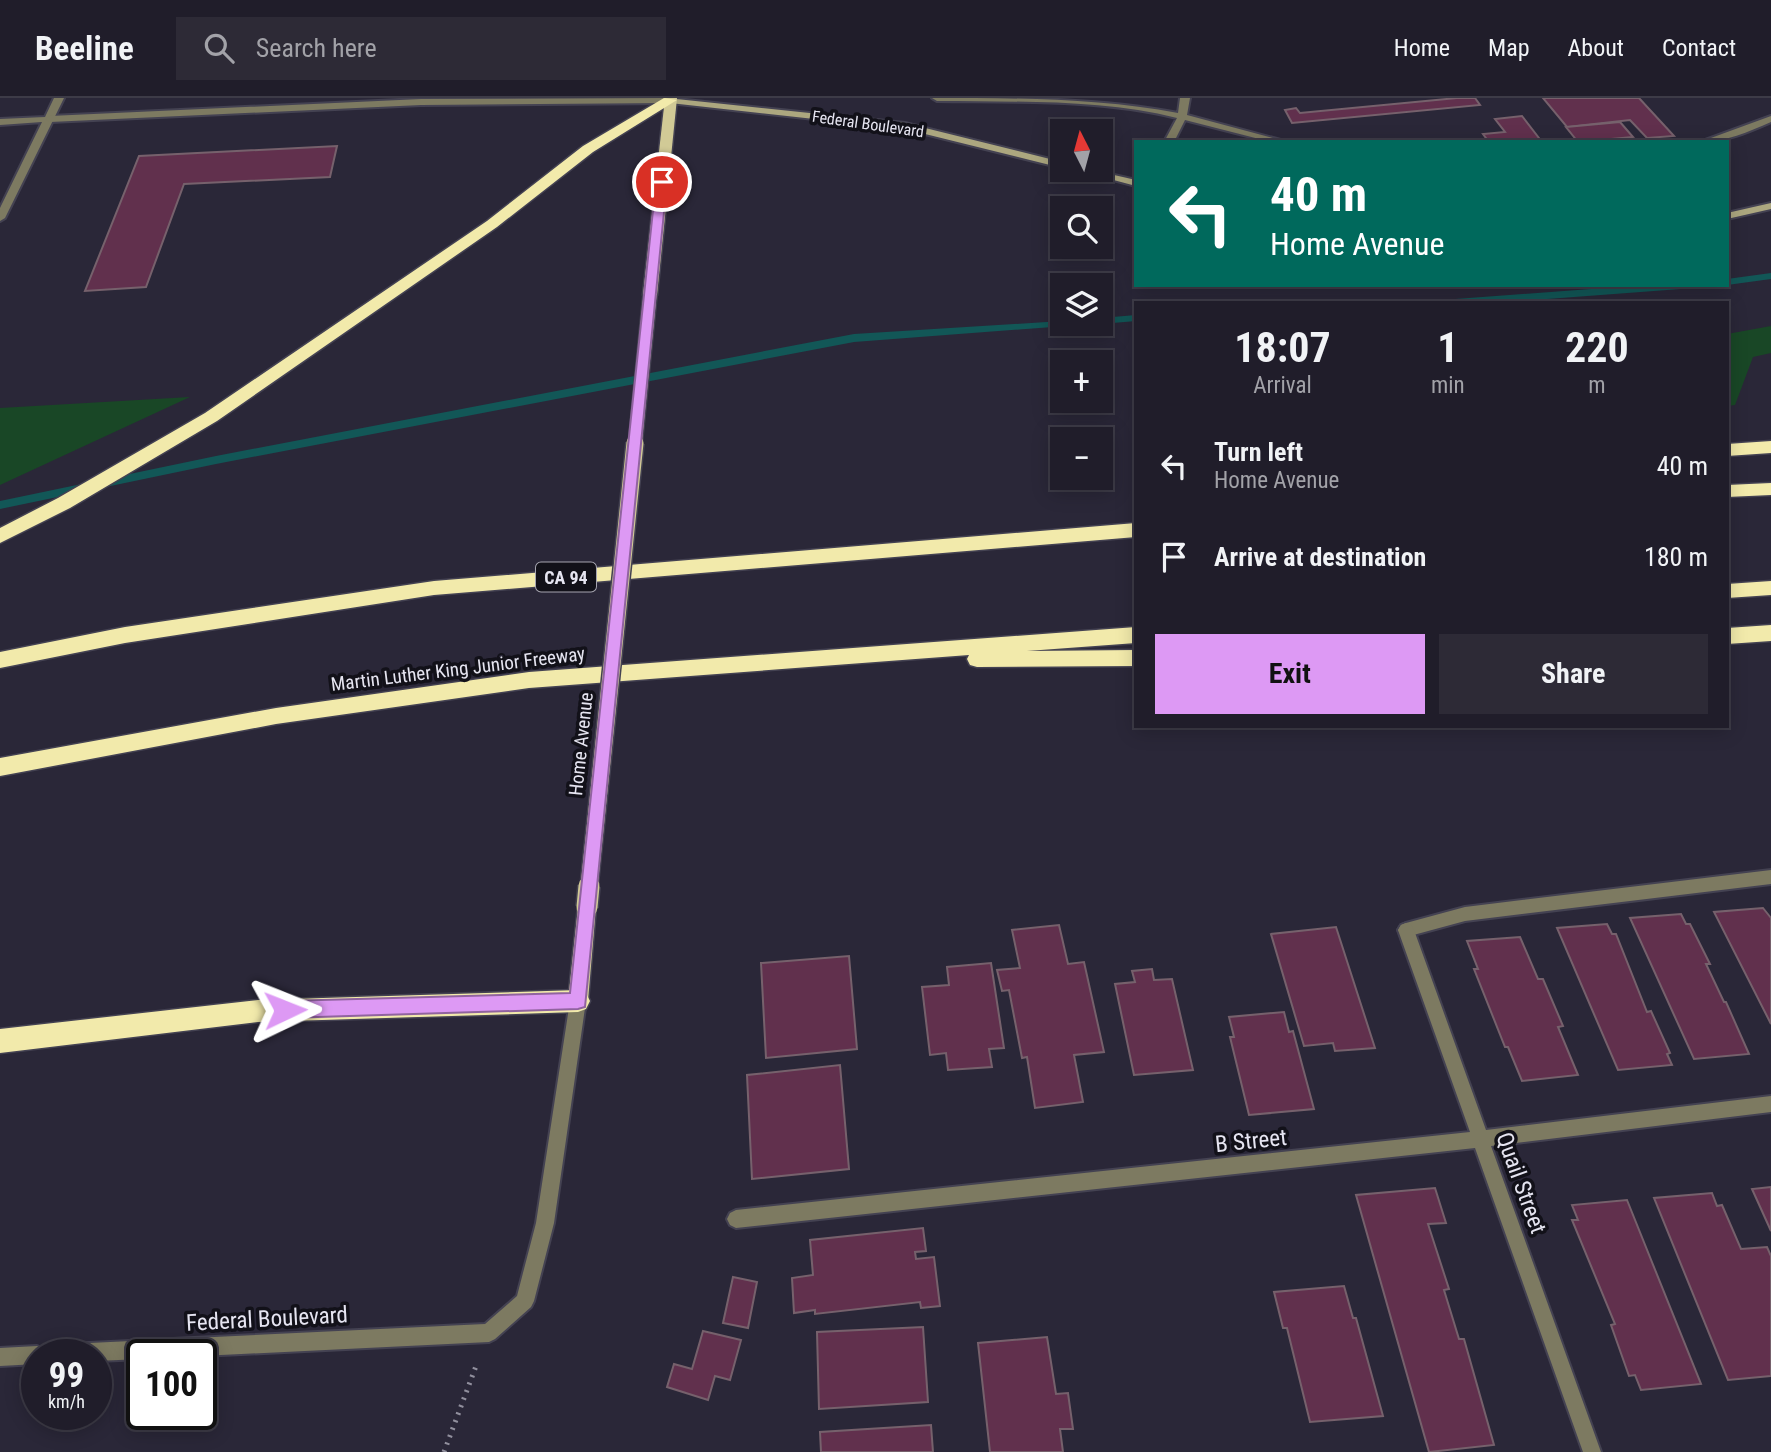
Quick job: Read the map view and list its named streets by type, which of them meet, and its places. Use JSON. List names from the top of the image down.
{
  "streets": {
    "highway": ["CA 94", "Martin Luther King Junior Freeway"],
    "main road": ["Federal Boulevard", "Home Avenue"],
    "street": ["B Street", "Quail Street"]
  },
  "crossings": [
    ["Federal Boulevard", "Home Avenue"],
    ["B Street", "Quail Street"]
  ],
  "north": "top",
  "page": {
    "header": "Beeline",
    "search": "Search here",
    "nav": [
      "Home",
      "Map",
      "About",
      "Contact"
    ],
    "map_buttons": ["+", "−"],
    "turn": ["40 m", "Home Avenue"],
    "eta": [
      "18:07",
      "Arrival",
      "1",
      "min",
      "220",
      "m"
    ],
    "list": [
      {
        "name": "Turn left",
        "note": "Home Avenue",
        "value": "40 m"
      },
      {
        "name": "Arrive at destination",
        "value": "180 m"
      }
    ],
    "buttons": ["Exit", "Share"],
    "speed": "99 km/h",
    "limit": "100"
  }
}
